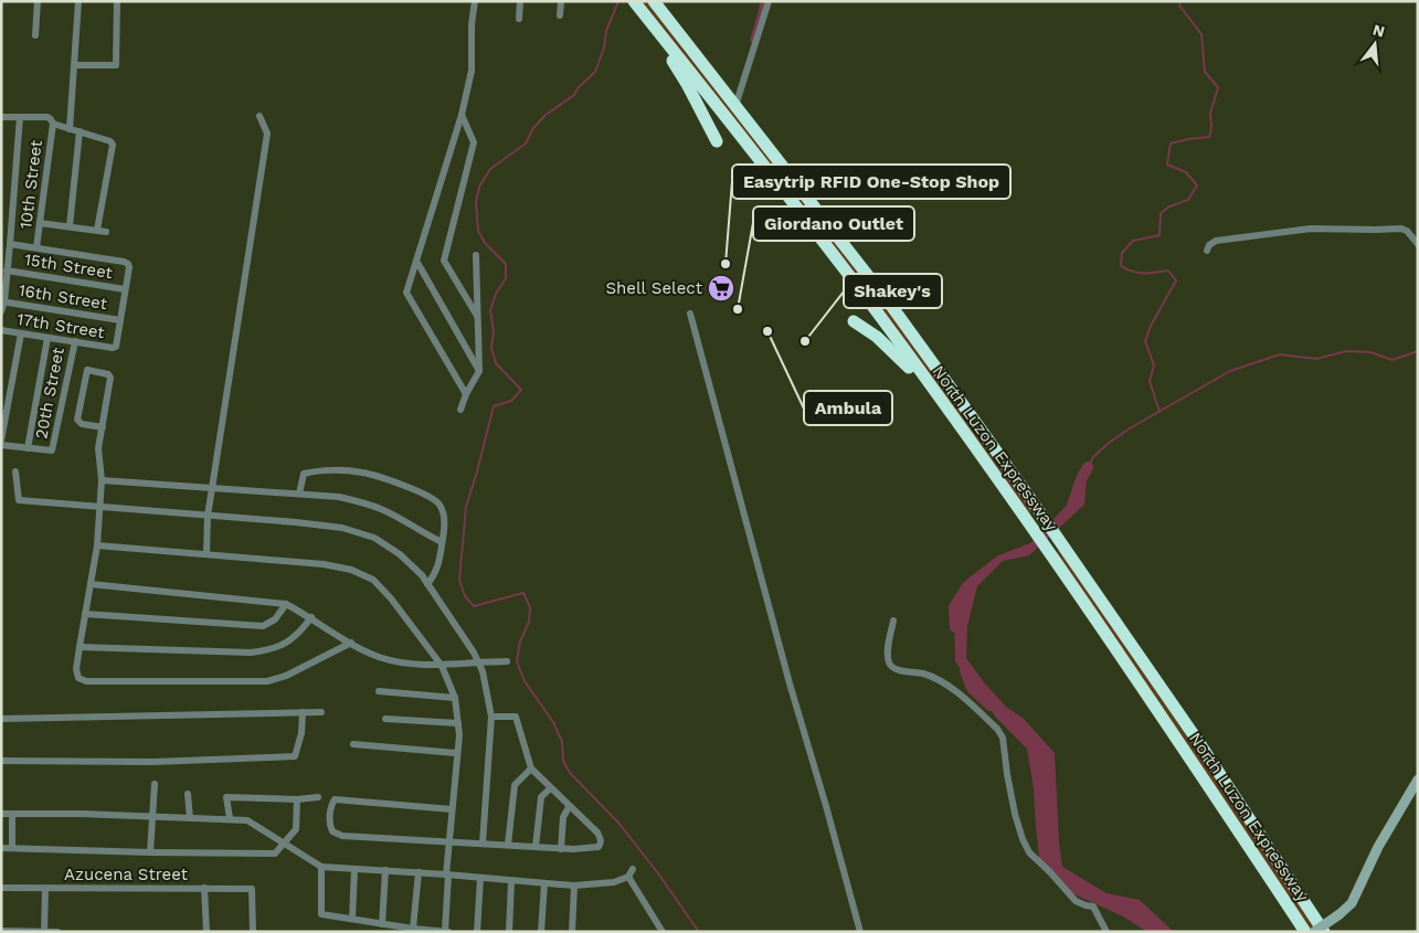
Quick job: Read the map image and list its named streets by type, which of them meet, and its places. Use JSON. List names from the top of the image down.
{
  "streets": {
    "highway": ["North Luzon Expressway"],
    "street": [
      "10th Street",
      "15th Street",
      "16th Street",
      "17th Street",
      "20th Street",
      "Azucena Street"
    ]
  },
  "crossings": [
    ["16th Street", "17th Street"],
    ["17th Street", "20th Street"]
  ],
  "places": {
    "other": [
      "Easytrip RFID One-Stop Shop",
      "Giordano Outlet",
      "Ambula",
      "Shakey's"
    ],
    "supermarket": ["Shell Select"]
  },
  "north": "top"
}
